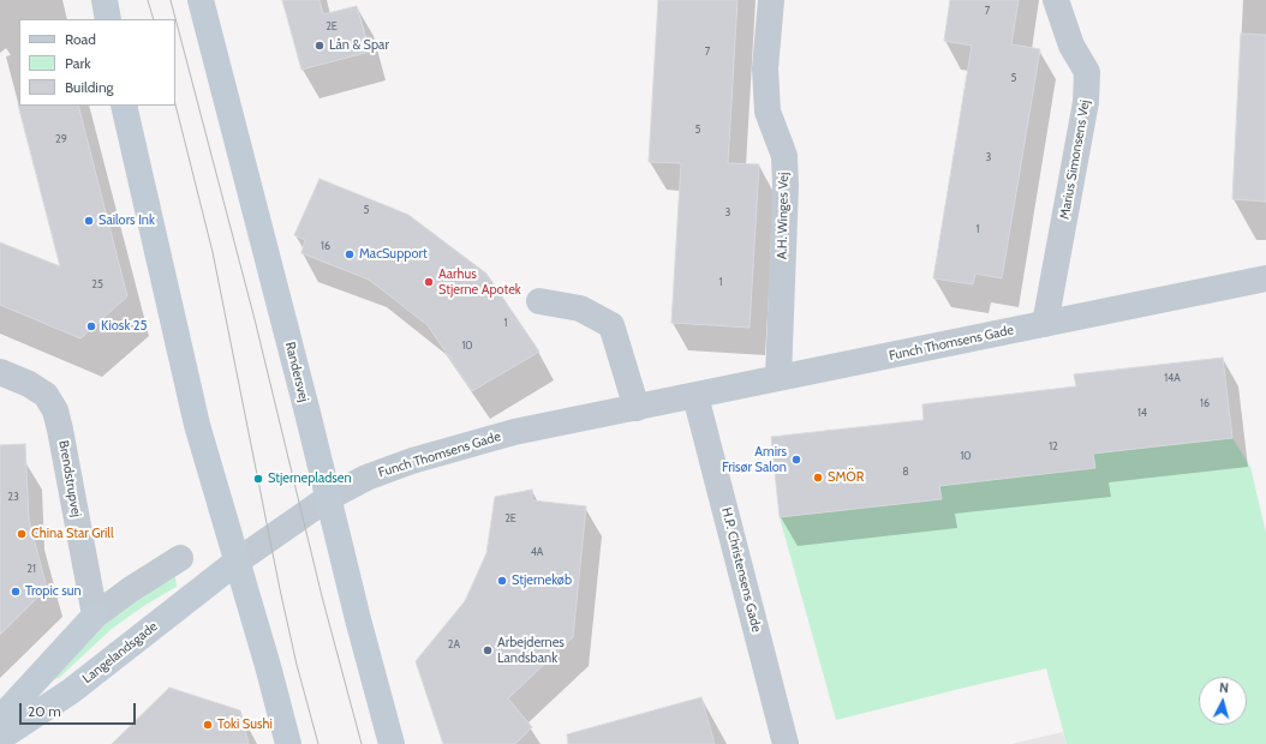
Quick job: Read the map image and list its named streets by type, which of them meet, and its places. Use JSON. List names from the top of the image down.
{
  "streets": {
    "street": [
      "Marius Simonsens Vej",
      "A.H. Winges Vej",
      "Funch Thomsens Gade",
      "Randersvej",
      "Brendstrupvej",
      "H.P. Christensens Gade",
      "Langelandsgade"
    ]
  },
  "crossings": [
    ["Marius Simonsens Vej", "Funch Thomsens Gade"],
    ["A.H. Winges Vej", "Funch Thomsens Gade"],
    ["Funch Thomsens Gade", "Randersvej"],
    ["Funch Thomsens Gade", "H.P. Christensens Gade"],
    ["Funch Thomsens Gade", "Langelandsgade"]
  ],
  "places": [
    "Lån & Spar",
    "Sailors Ink",
    "MacSupport",
    "Aarhus Stjerne Apotek",
    "Kiosk 25",
    "Amirs Frisør Salon",
    "SMÖR",
    "Stjernepladsen",
    "China Star Grill",
    "Stjernekøb",
    "Tropic sun",
    "Arbejdernes Landsbank",
    "Toki Sushi"
  ],
  "house_numbers": [
    "7",
    "2E",
    "7",
    "5",
    "5",
    "29",
    "3",
    "5",
    "3",
    "1",
    "16",
    "1",
    "25",
    "1",
    "10",
    "14A",
    "16",
    "14",
    "12",
    "10",
    "8",
    "23",
    "2E",
    "4A",
    "21",
    "2A"
  ],
  "legend": ["Road", "Park", "Building"],
  "scale_bar": "20 m",
  "north": "top"
}
